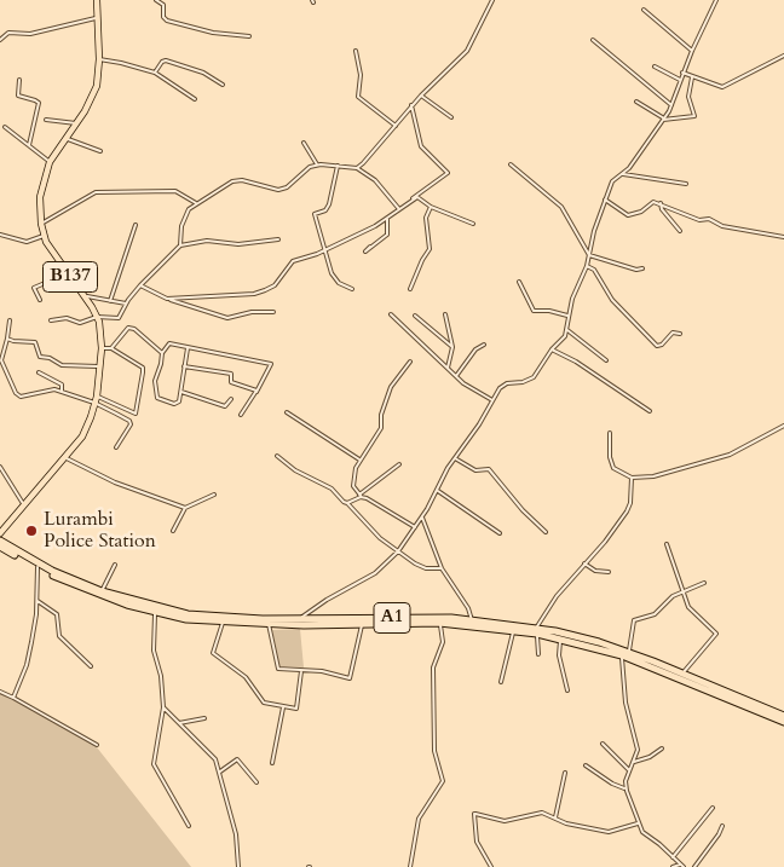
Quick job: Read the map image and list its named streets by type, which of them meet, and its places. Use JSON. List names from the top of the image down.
{
  "streets": {
    "highway": ["A1"],
    "main road": ["B137"]
  },
  "places": ["Lurambi Police Station"]
}
